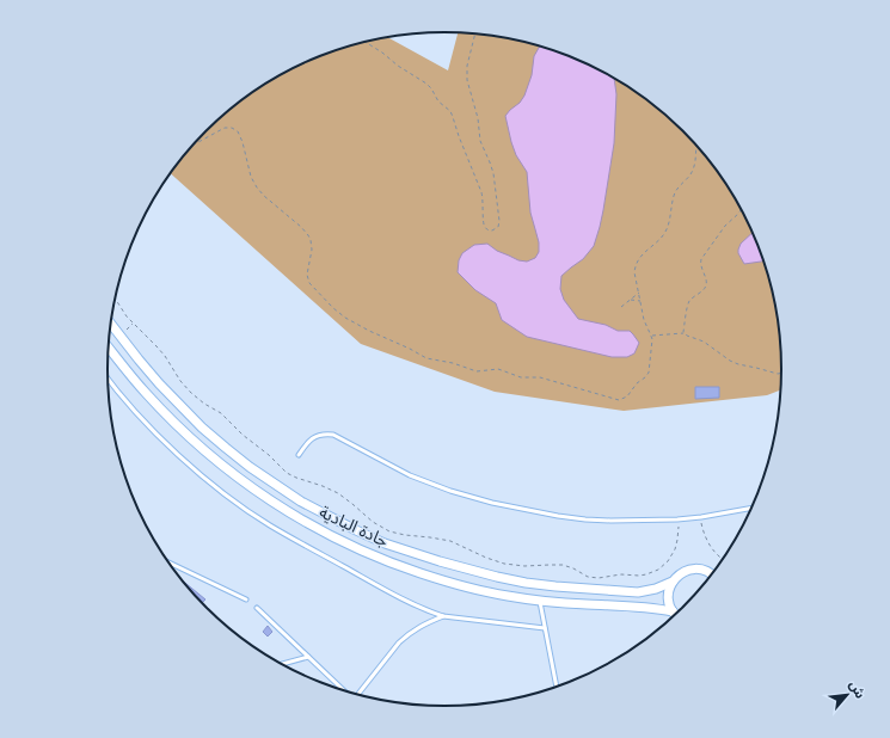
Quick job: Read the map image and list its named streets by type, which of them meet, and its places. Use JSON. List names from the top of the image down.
{
  "streets": {
    "street": ["جادة البادية"]
  },
  "north": "top right"
}
